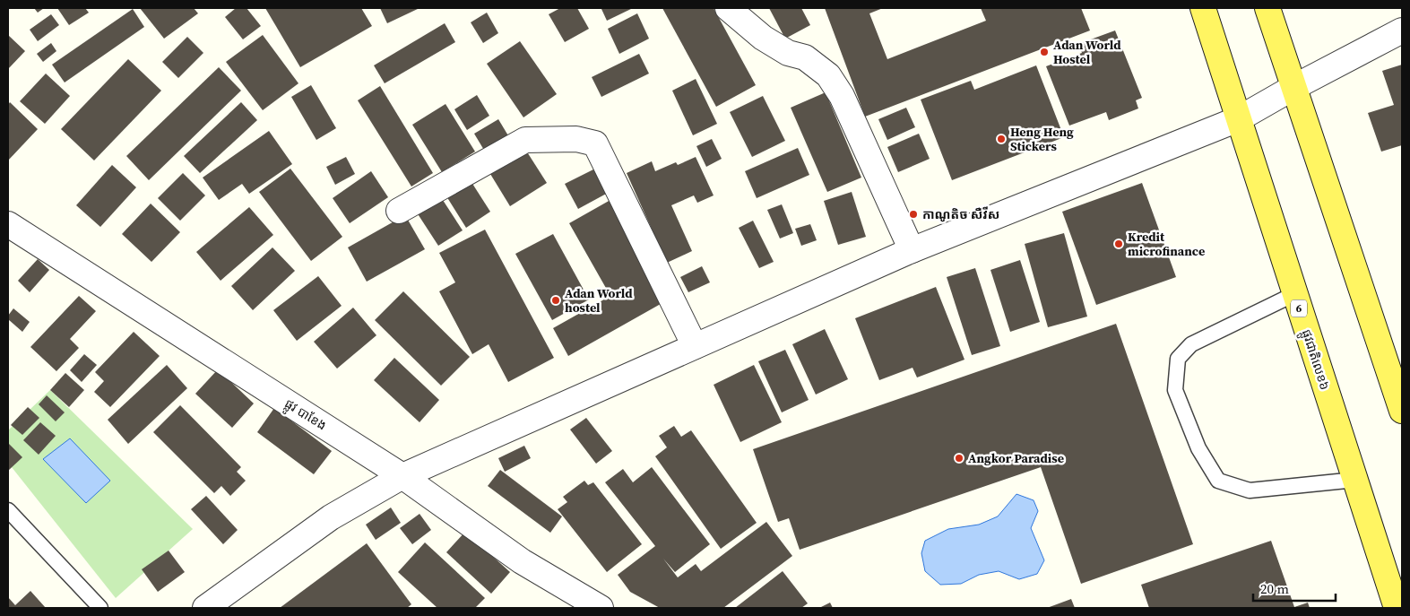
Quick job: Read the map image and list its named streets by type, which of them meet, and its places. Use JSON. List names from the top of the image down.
{
  "streets": {
    "main road": ["6", "ផ្លូវជាតិលេខ៦"],
    "street": ["ផ្លូវ បាខែង"]
  },
  "places": [
    "Adan World Hostel",
    "Heng Heng Stickers",
    "កាណូតិច សឺវីស",
    "Kredit microfinance",
    "Adan World hostel",
    "Angkor Paradise"
  ],
  "scale_bar": "20 m"
}
